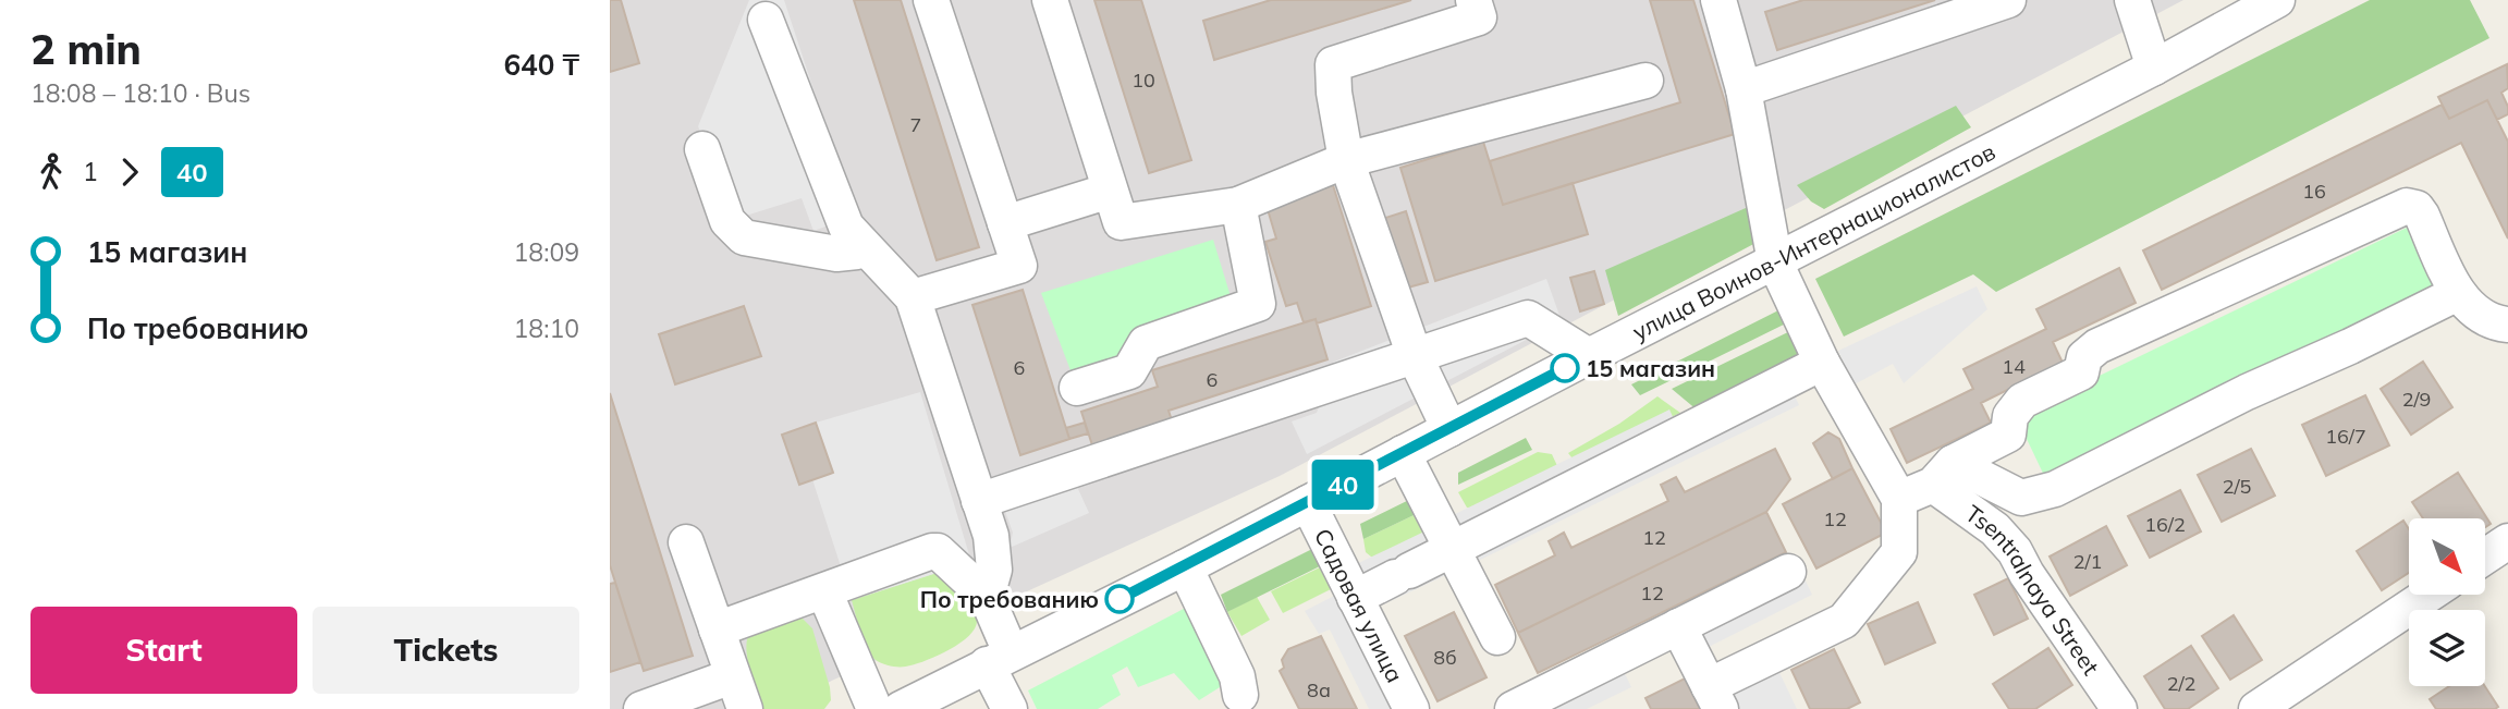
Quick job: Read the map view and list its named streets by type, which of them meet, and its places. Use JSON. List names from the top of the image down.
{
  "streets": {
    "street": ["улица Воинов-Интернационалистов", "Tsentralnaya Street", "Садовая улица"]
  },
  "crossings": [
    ["улица Воинов-Интернационалистов", "Садовая улица"]
  ],
  "places": ["15 магазин", "По требованию"],
  "lines": ["bus line 40"],
  "house_numbers": [
    "10",
    "7",
    "16",
    "14",
    "6",
    "6",
    "2/9",
    "16/7",
    "2/5",
    "12",
    "16/2",
    "12",
    "2/1",
    "12",
    "8б",
    "2/2",
    "8а"
  ],
  "north": "bottom right",
  "page": {
    "heading": ["2 min", "18:08 – 18:10 · Bus", "640 ₸"],
    "on_map": "40",
    "legs": ["1", "40"],
    "list": [
      {
        "name": "15 магазин",
        "value": "18:09"
      },
      {
        "name": "По требованию",
        "value": "18:10"
      }
    ],
    "buttons": ["Start", "Tickets"]
  }
}
